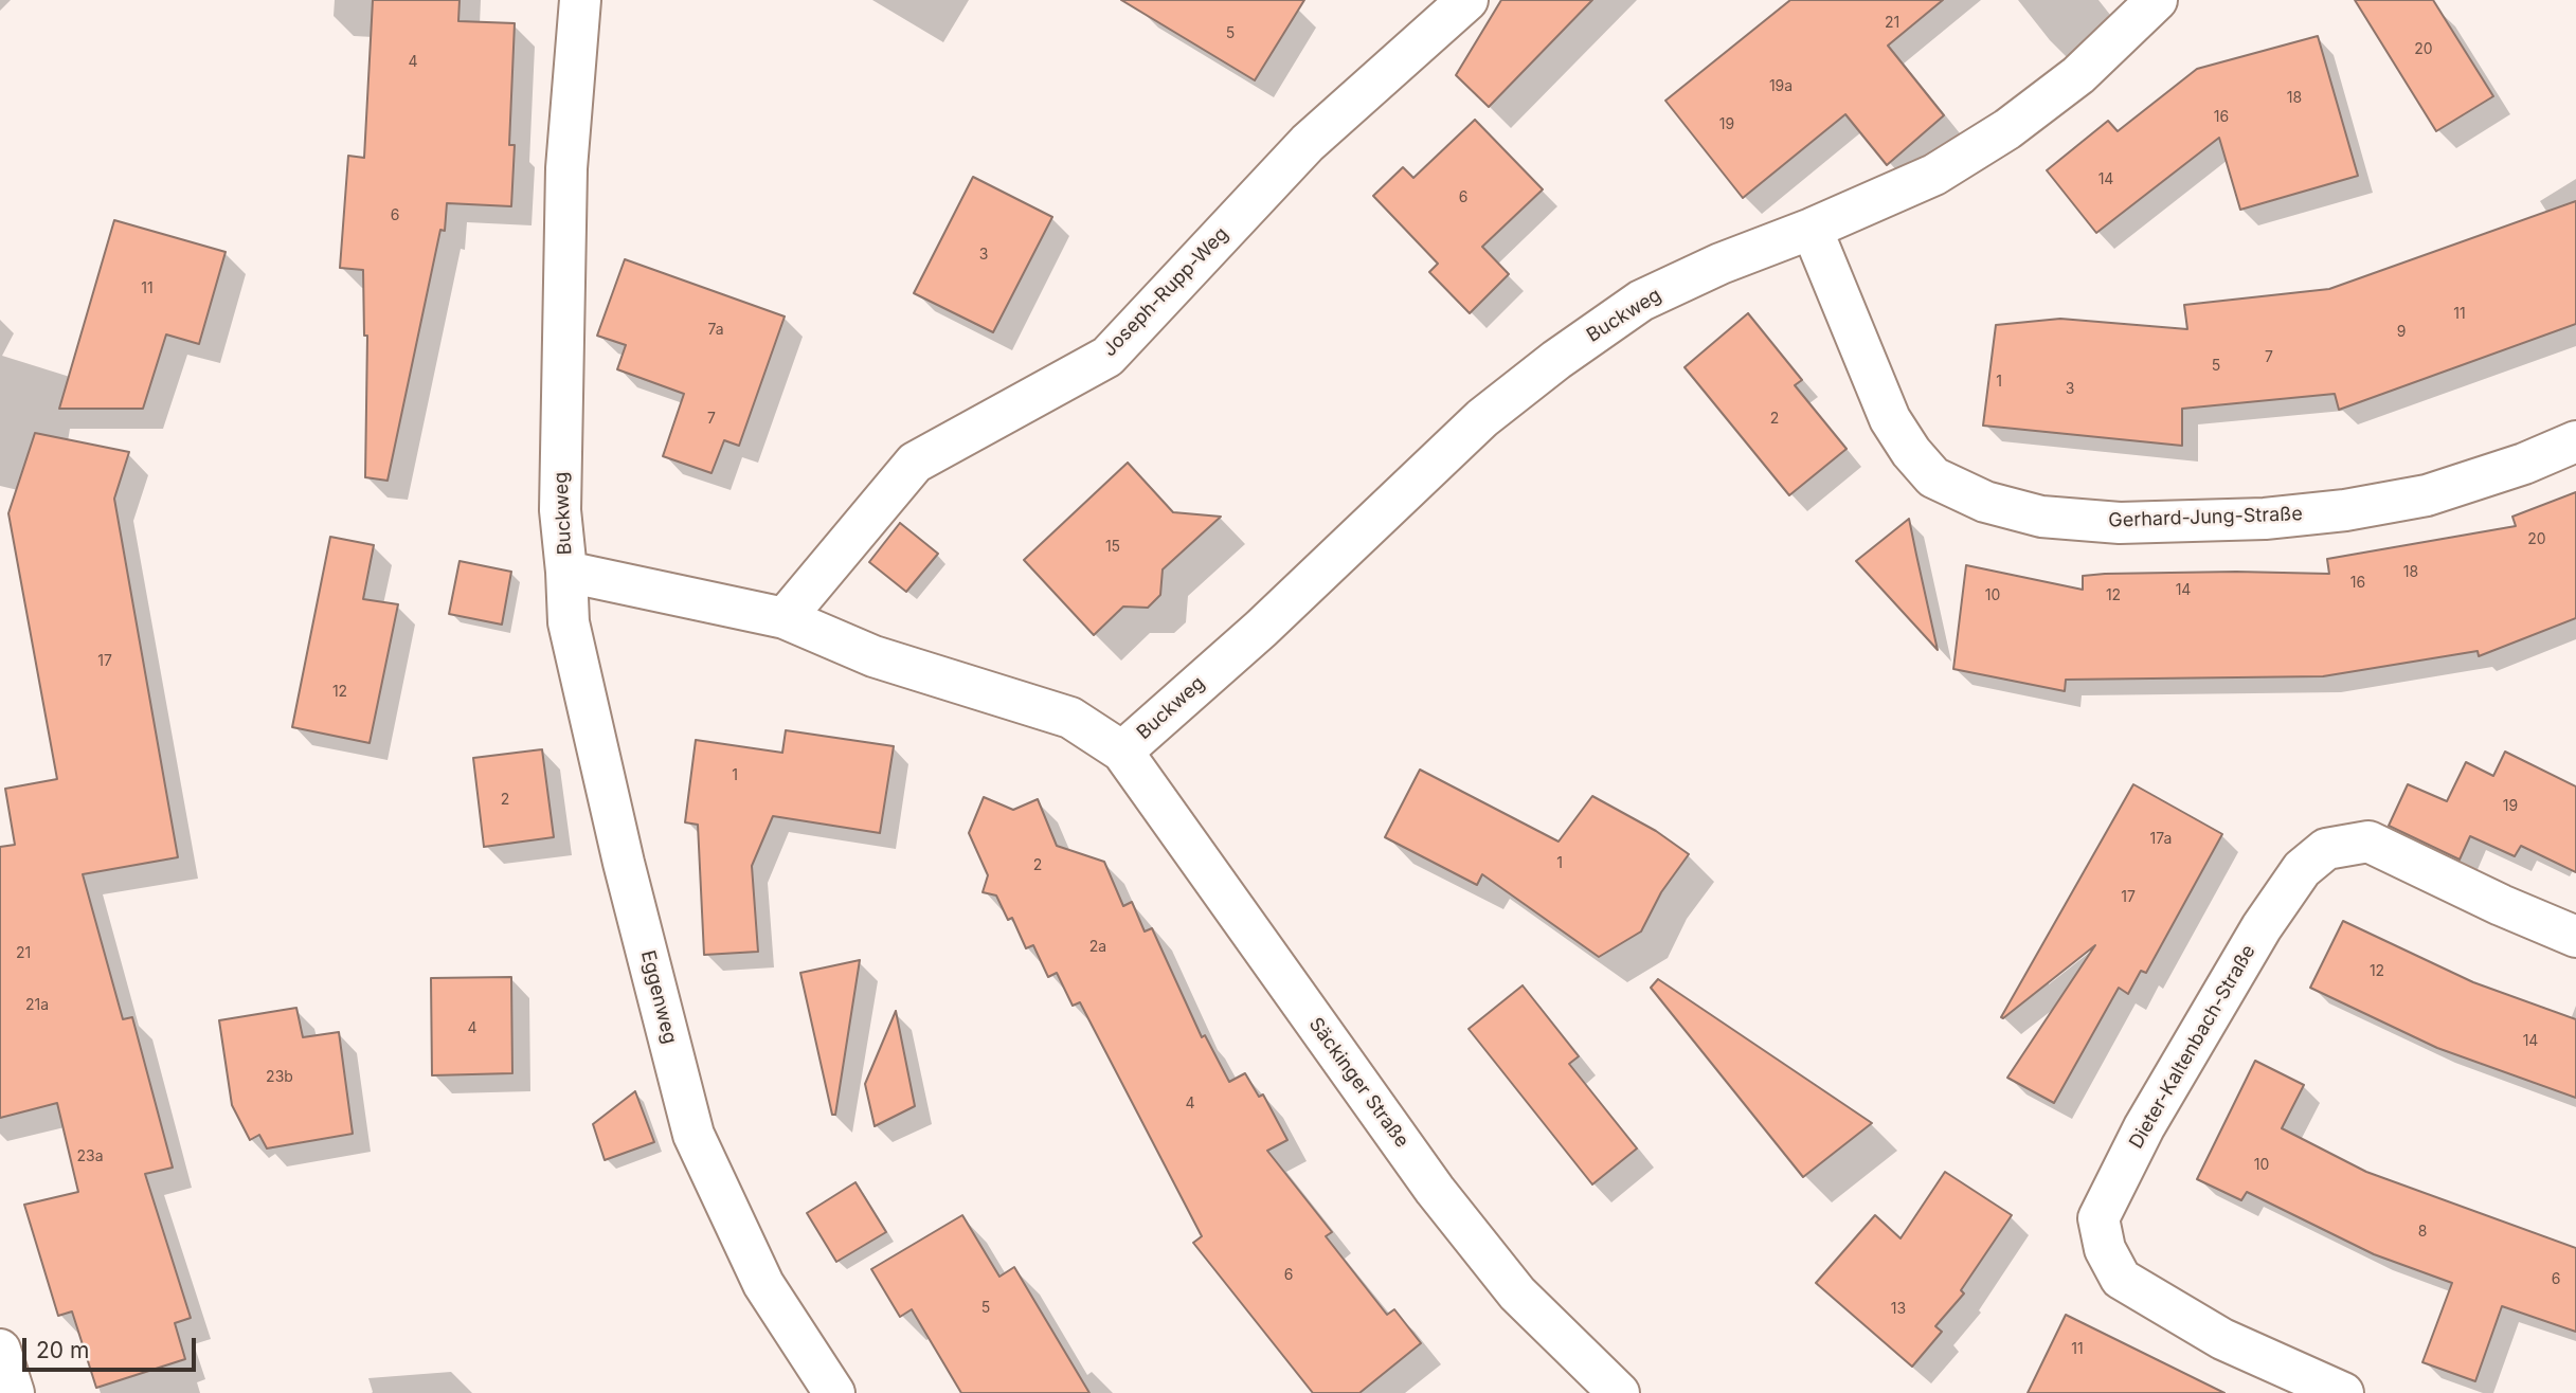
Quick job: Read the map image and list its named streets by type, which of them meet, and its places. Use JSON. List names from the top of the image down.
{
  "streets": {
    "street": [
      "Joseph-Rupp-Weg",
      "Buckweg",
      "Gerhard-Jung-Straße",
      "Eggenweg",
      "Dieter-Kaltenbach-Straße",
      "Säckinger Straße"
    ]
  },
  "crossings": [
    ["Joseph-Rupp-Weg", "Buckweg"],
    ["Buckweg", "Gerhard-Jung-Straße"],
    ["Buckweg", "Eggenweg"],
    ["Buckweg", "Säckinger Straße"]
  ],
  "house_numbers": [
    "21",
    "5",
    "20",
    "4",
    "19a",
    "18",
    "16",
    "19",
    "14",
    "6",
    "6",
    "3",
    "11",
    "11",
    "7a",
    "9",
    "7",
    "5",
    "1",
    "3",
    "7",
    "2",
    "20",
    "15",
    "18",
    "16",
    "14",
    "10",
    "12",
    "17",
    "12",
    "1",
    "2",
    "19",
    "17a",
    "1",
    "2",
    "17",
    "2a",
    "21",
    "12",
    "21a",
    "4",
    "14",
    "23b",
    "4",
    "23a",
    "10",
    "8",
    "6",
    "6",
    "5",
    "13",
    "11"
  ],
  "scale_bar": "20 m"
}
